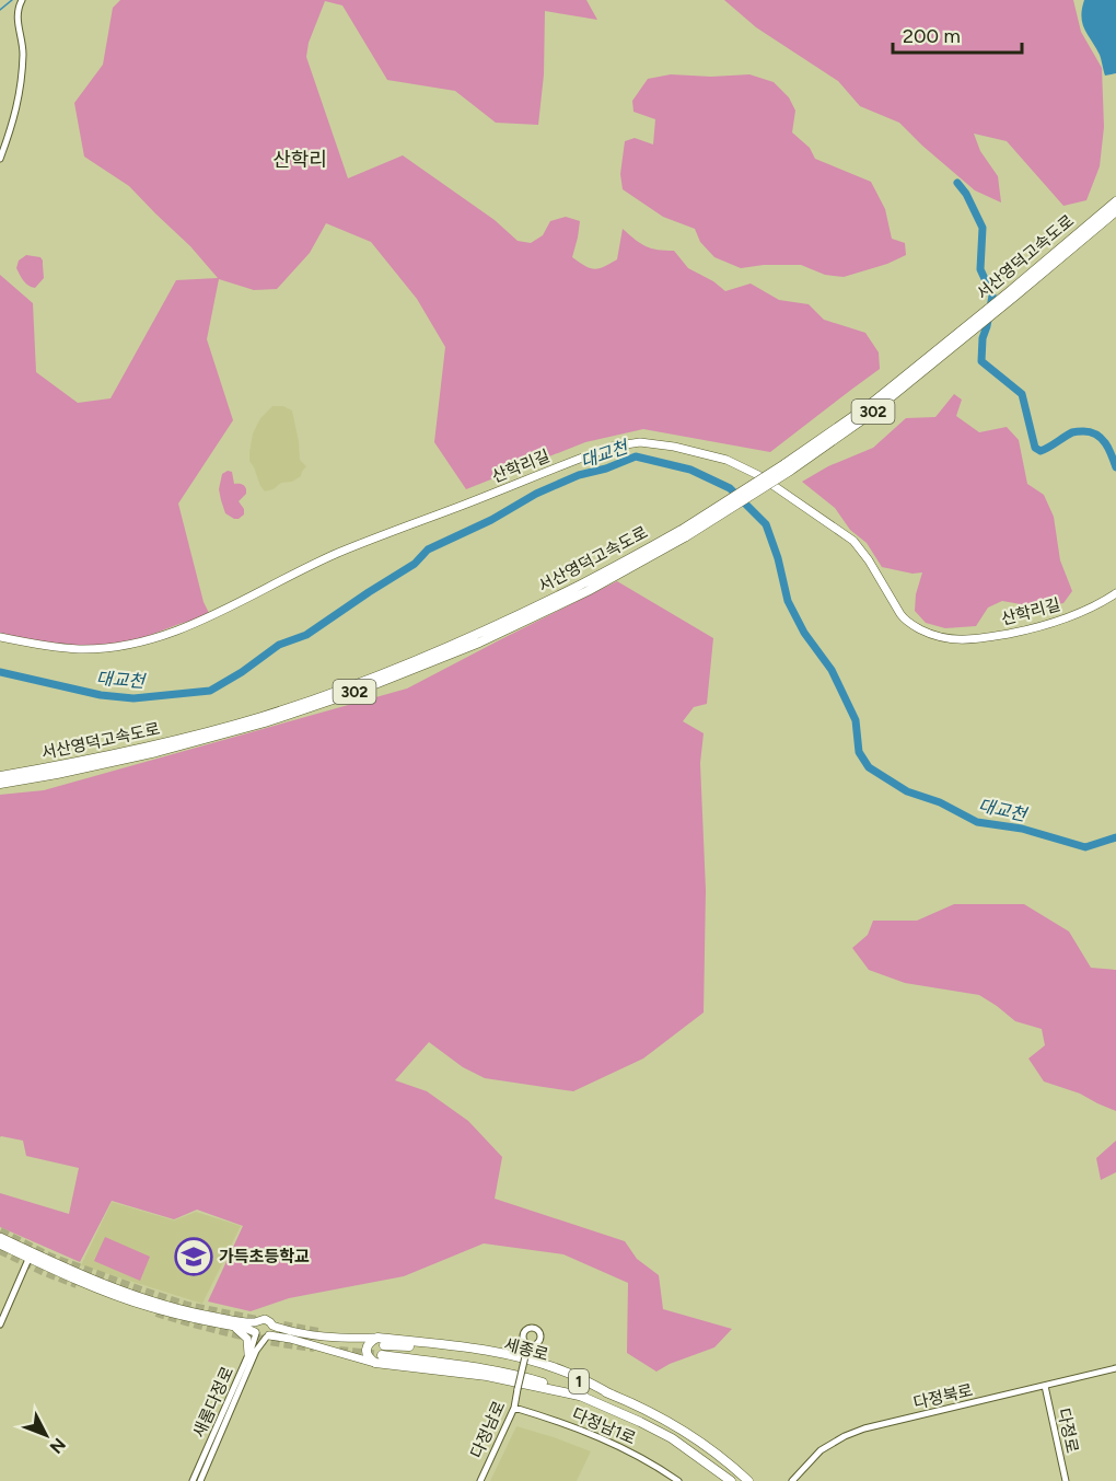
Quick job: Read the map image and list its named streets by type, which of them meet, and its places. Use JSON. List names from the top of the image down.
{
  "streets": {
    "highway": [
      "서산영덕고속도로",
      "302",
      "세종로",
      "1"
    ],
    "main road": ["산학리길"],
    "street": [
      "다정북로",
      "새롬다정로",
      "다정남1로",
      "다정남로",
      "다정로"
    ]
  },
  "crossings": [
    ["다정북로", "다정로"],
    ["다정남1로", "다정남로"]
  ],
  "districts": ["산학리"],
  "water": ["대교천"],
  "places": {
    "school or university": ["가득초등학교"]
  },
  "scale_bar": "200 m",
  "north": "bottom right"
}
